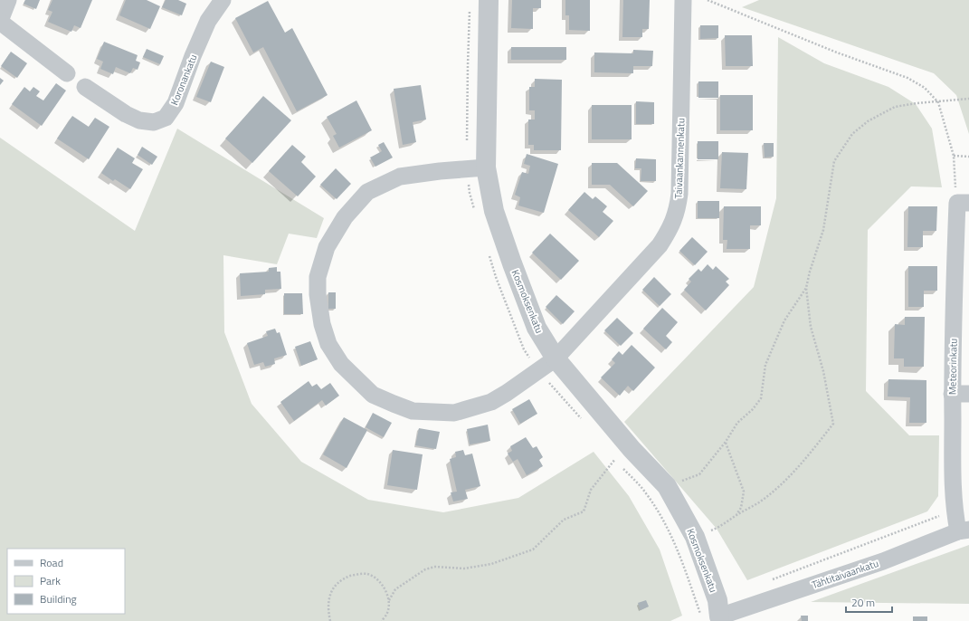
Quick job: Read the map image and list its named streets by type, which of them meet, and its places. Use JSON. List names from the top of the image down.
{
  "streets": {
    "street": [
      "Koronankatu",
      "Taivaankannenkatu",
      "Kosmoksenkatu",
      "Meteorinkatu",
      "Tähtitaivaankatu"
    ]
  },
  "crossings": [
    ["Taivaankannenkatu", "Kosmoksenkatu"],
    ["Kosmoksenkatu", "Tähtitaivaankatu"],
    ["Meteorinkatu", "Tähtitaivaankatu"]
  ],
  "legend": ["Road", "Park", "Building"],
  "scale_bar": "20 m"
}
